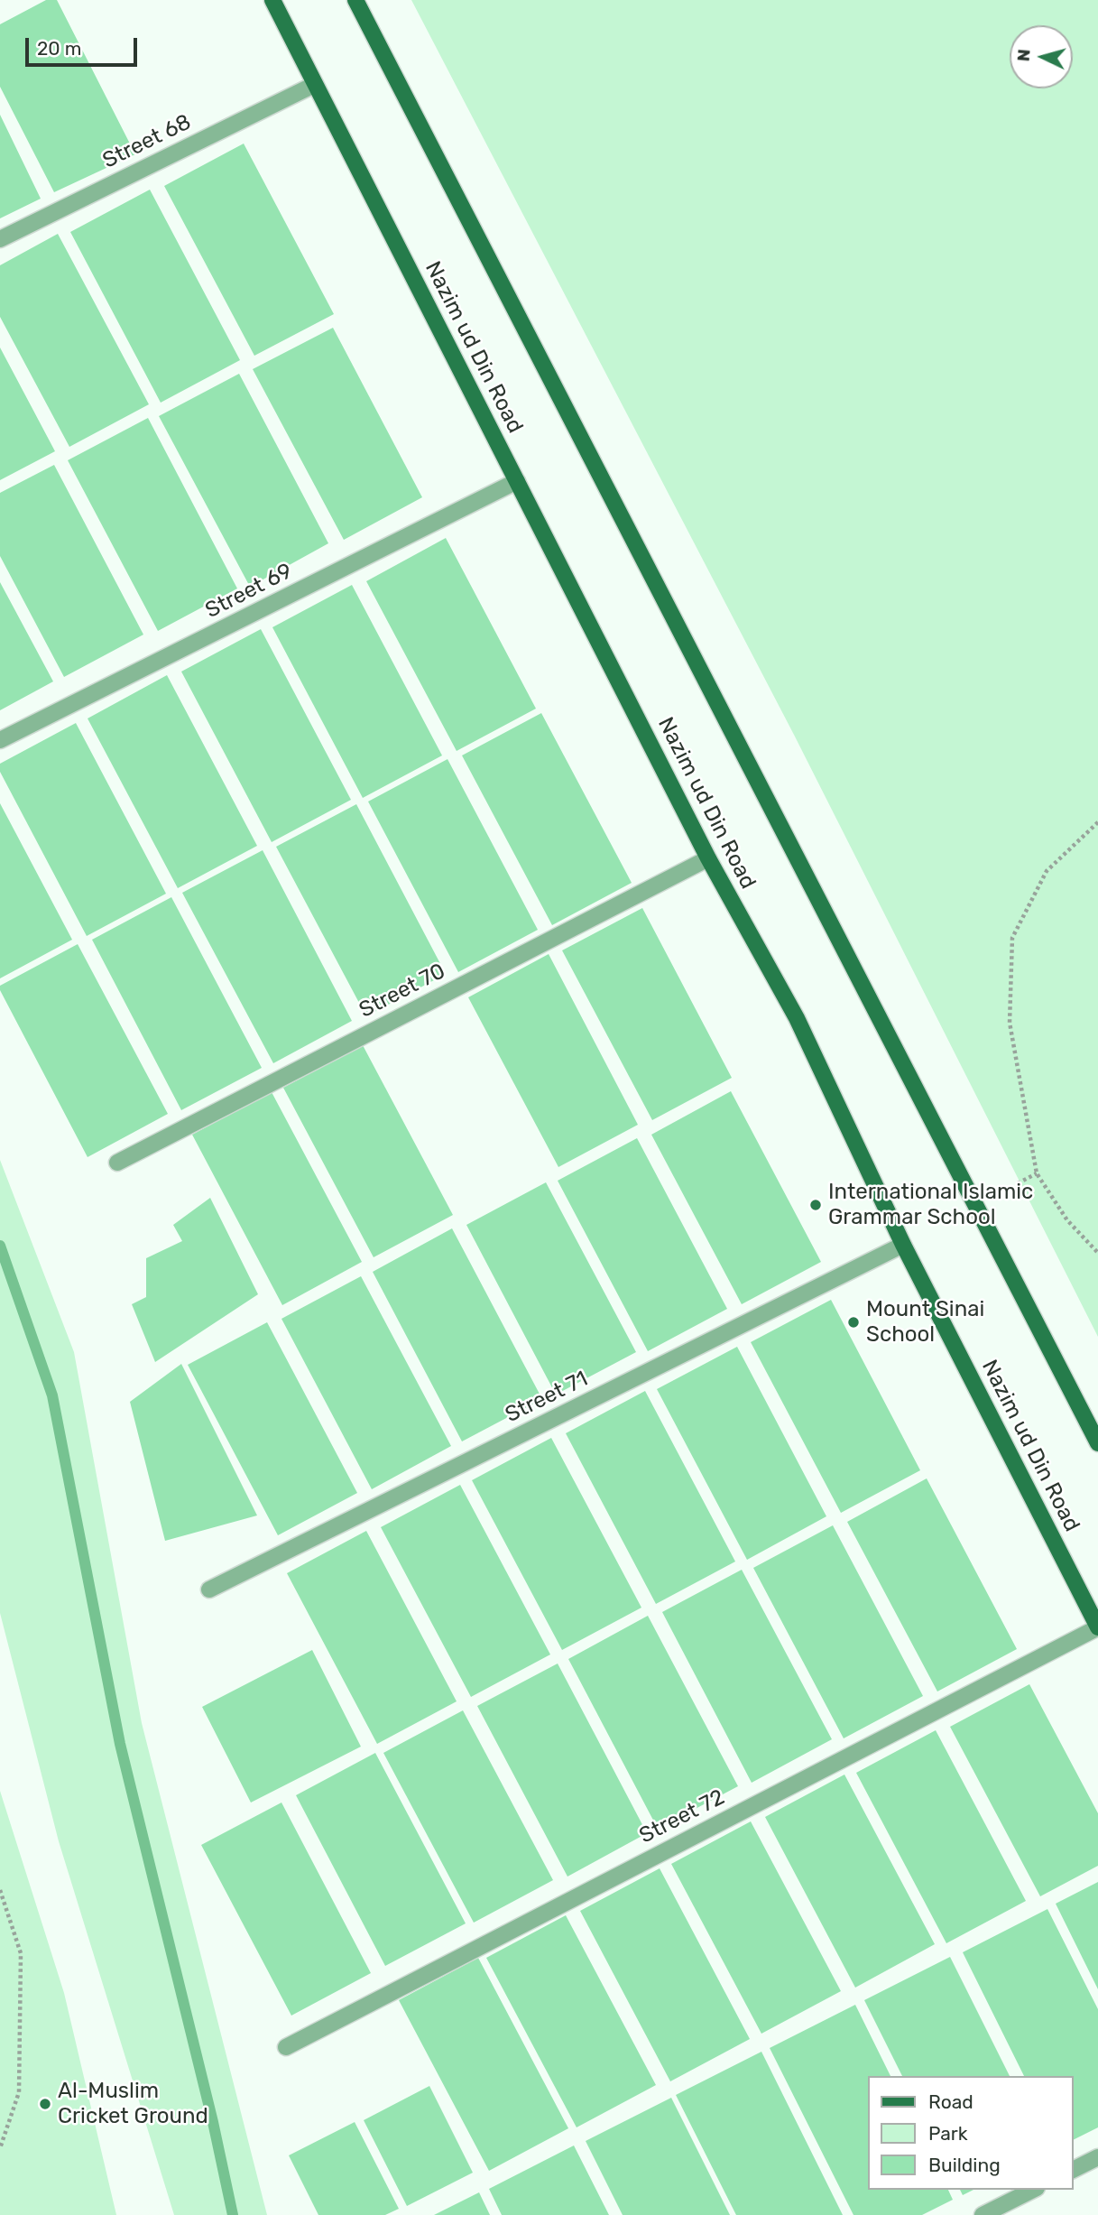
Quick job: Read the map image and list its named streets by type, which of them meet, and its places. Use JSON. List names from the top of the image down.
{
  "streets": {
    "main road": ["Nazim ud Din Road"],
    "street": [
      "Street 68",
      "Street 69",
      "Street 70",
      "Street 71",
      "Street 72"
    ]
  },
  "crossings": [
    ["Street 68", "Nazim ud Din Road"],
    ["Nazim ud Din Road", "Street 69"],
    ["Nazim ud Din Road", "Street 70"],
    ["Nazim ud Din Road", "Street 71"],
    ["Nazim ud Din Road", "Street 72"]
  ],
  "places": ["International Islamic Grammar School", "Mount Sinai School", "Al-Muslim Cricket Ground"],
  "legend": ["Road", "Park", "Building"],
  "scale_bar": "20 m",
  "north": "left"
}
